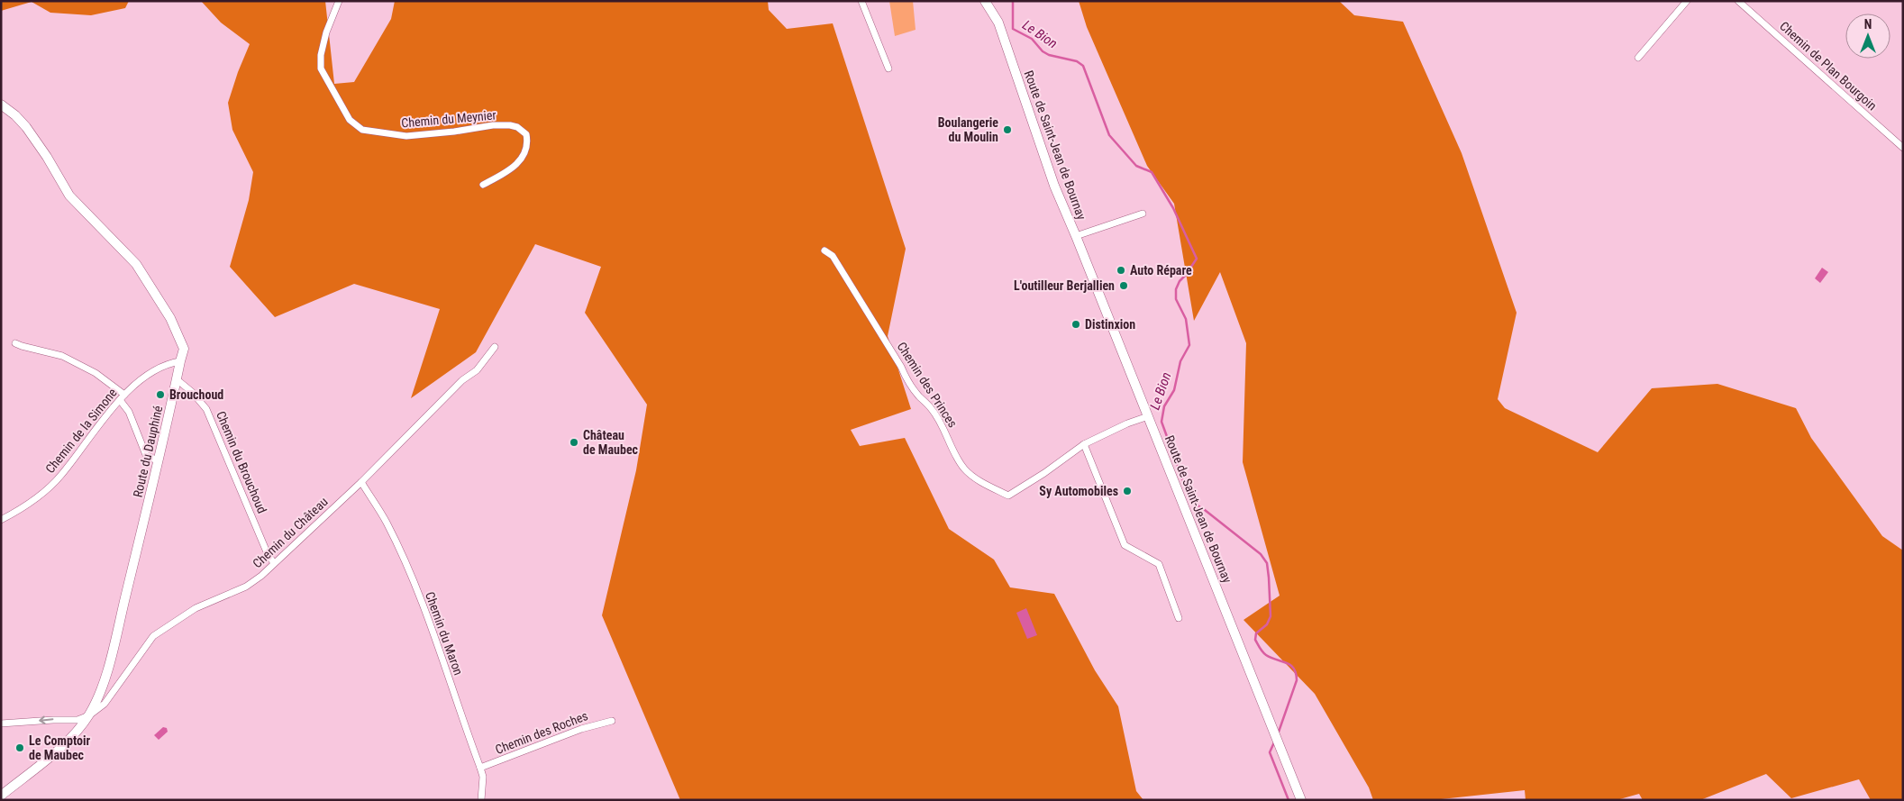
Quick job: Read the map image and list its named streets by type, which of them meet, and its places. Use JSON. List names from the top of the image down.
{
  "streets": {
    "main road": ["Route de Saint-Jean de Bournay", "Route du Dauphiné"],
    "street": [
      "Chemin de Plan Bourgoin",
      "Chemin du Meynier",
      "Chemin des Princes",
      "Chemin de la Simone",
      "Chemin du Brouchoud",
      "Chemin du Château",
      "Chemin du Maron",
      "Chemin des Roches"
    ]
  },
  "crossings": [
    ["Route de Saint-Jean de Bournay", "Chemin des Princes"],
    ["Chemin de la Simone", "Route du Dauphiné"],
    ["Route du Dauphiné", "Chemin du Brouchoud"],
    ["Route du Dauphiné", "Chemin du Château"],
    ["Chemin du Brouchoud", "Chemin du Château"],
    ["Chemin du Château", "Chemin du Maron"],
    ["Chemin du Maron", "Chemin des Roches"]
  ],
  "water": ["Le Bion"],
  "places": [
    "Boulangerie du Moulin",
    "Auto Répare",
    "L'outilleur Berjallien",
    "Distinxion",
    "Brouchoud",
    "Château de Maubec",
    "Sy Automobiles",
    "Le Comptoir de Maubec"
  ],
  "north": "top"
}
